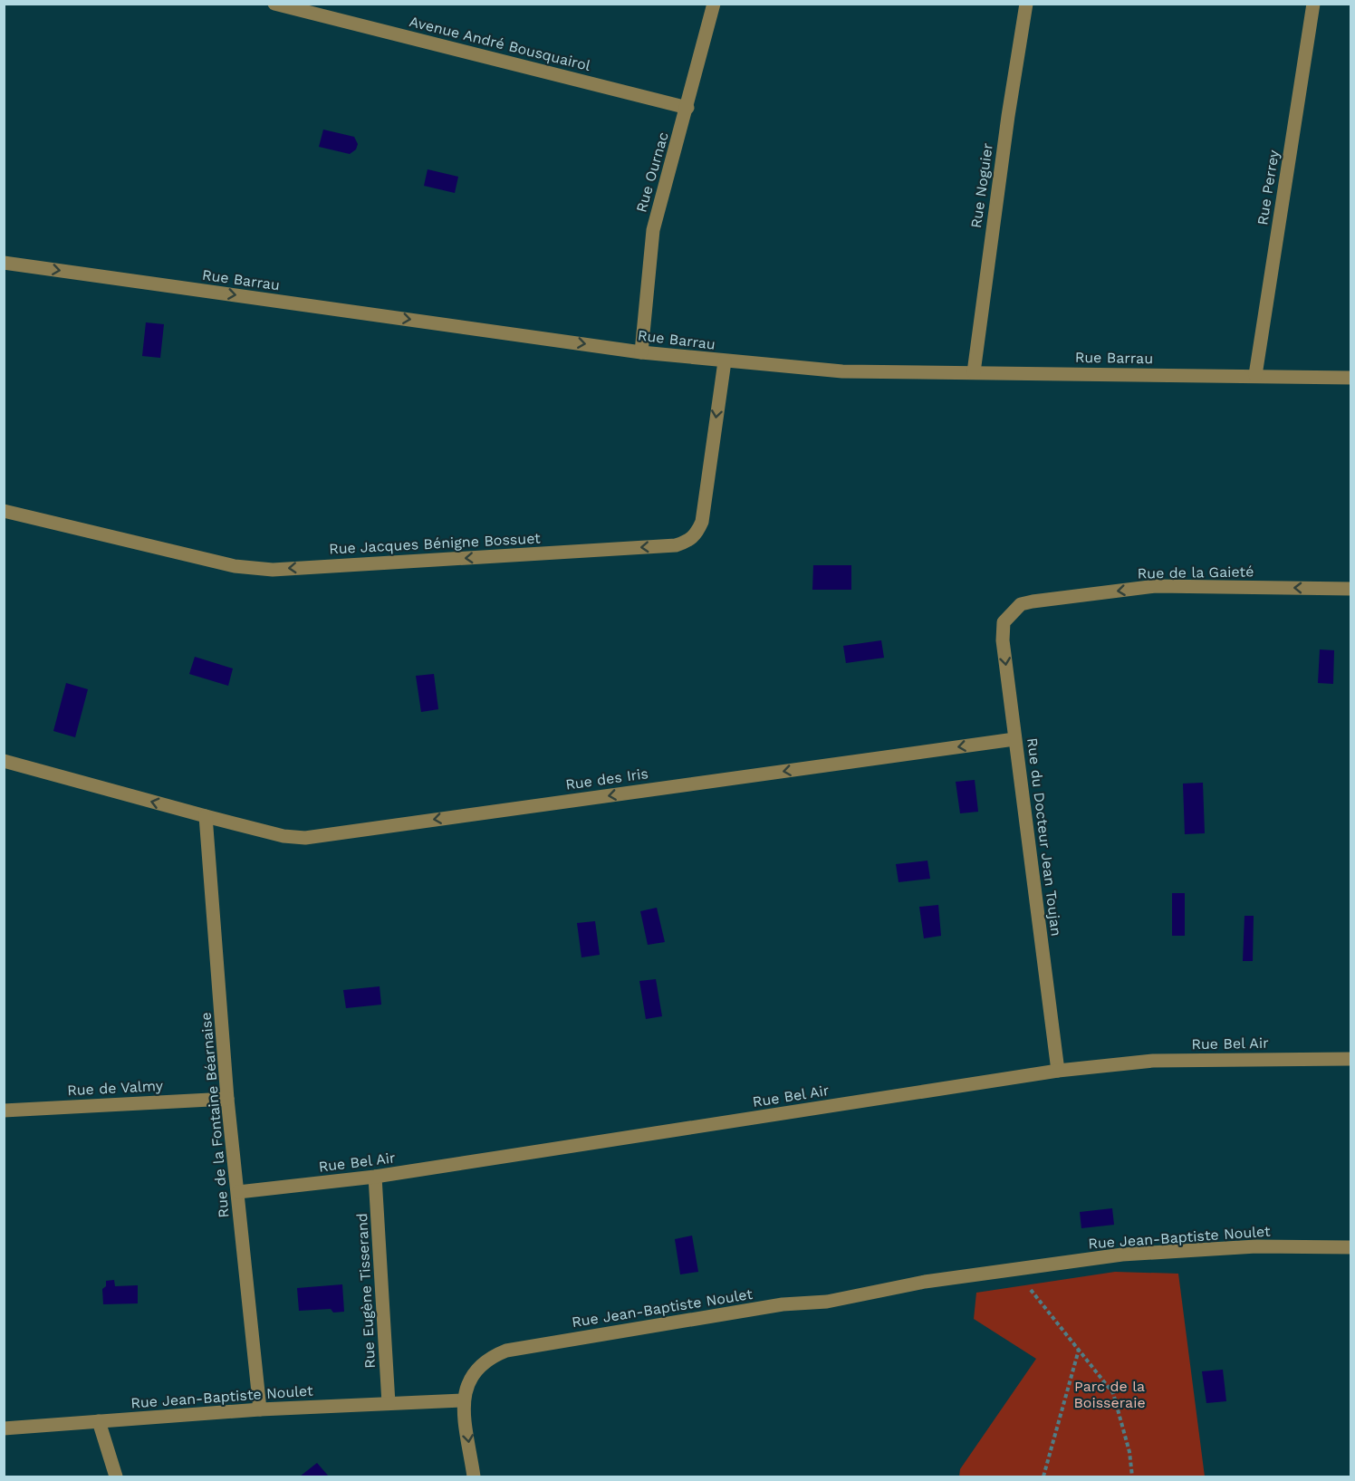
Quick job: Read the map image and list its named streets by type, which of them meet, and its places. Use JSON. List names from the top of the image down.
{
  "streets": {
    "street": [
      "Avenue André Bousquairol",
      "Rue Ournac",
      "Rue Noguier",
      "Rue Perrey",
      "Rue Barrau",
      "Rue Jacques Bénigne Bossuet",
      "Rue de la Gaieté",
      "Rue des Iris",
      "Rue du Docteur Jean Toujan",
      "Rue Bel Air",
      "Rue de Valmy",
      "Rue de la Fontaine Béarnaise",
      "Rue Jean-Baptiste Noulet",
      "Rue Eugène Tisserand"
    ]
  },
  "crossings": [
    ["Avenue André Bousquairol", "Rue Ournac"],
    ["Rue Ournac", "Rue Barrau"],
    ["Rue Noguier", "Rue Barrau"],
    ["Rue Perrey", "Rue Barrau"],
    ["Rue Barrau", "Rue Jacques Bénigne Bossuet"],
    ["Rue de la Gaieté", "Rue du Docteur Jean Toujan"],
    ["Rue des Iris", "Rue du Docteur Jean Toujan"],
    ["Rue des Iris", "Rue de la Fontaine Béarnaise"],
    ["Rue du Docteur Jean Toujan", "Rue Bel Air"],
    ["Rue Bel Air", "Rue de la Fontaine Béarnaise"],
    ["Rue Bel Air", "Rue Eugène Tisserand"],
    ["Rue de Valmy", "Rue de la Fontaine Béarnaise"],
    ["Rue de la Fontaine Béarnaise", "Rue Jean-Baptiste Noulet"],
    ["Rue Jean-Baptiste Noulet", "Rue Eugène Tisserand"]
  ],
  "one_way": [
    "Rue Barrau",
    "Rue Jacques Bénigne Bossuet",
    "Rue de la Gaieté",
    "Rue des Iris"
  ],
  "parks": ["Parc de la Boisseraie"]
}
